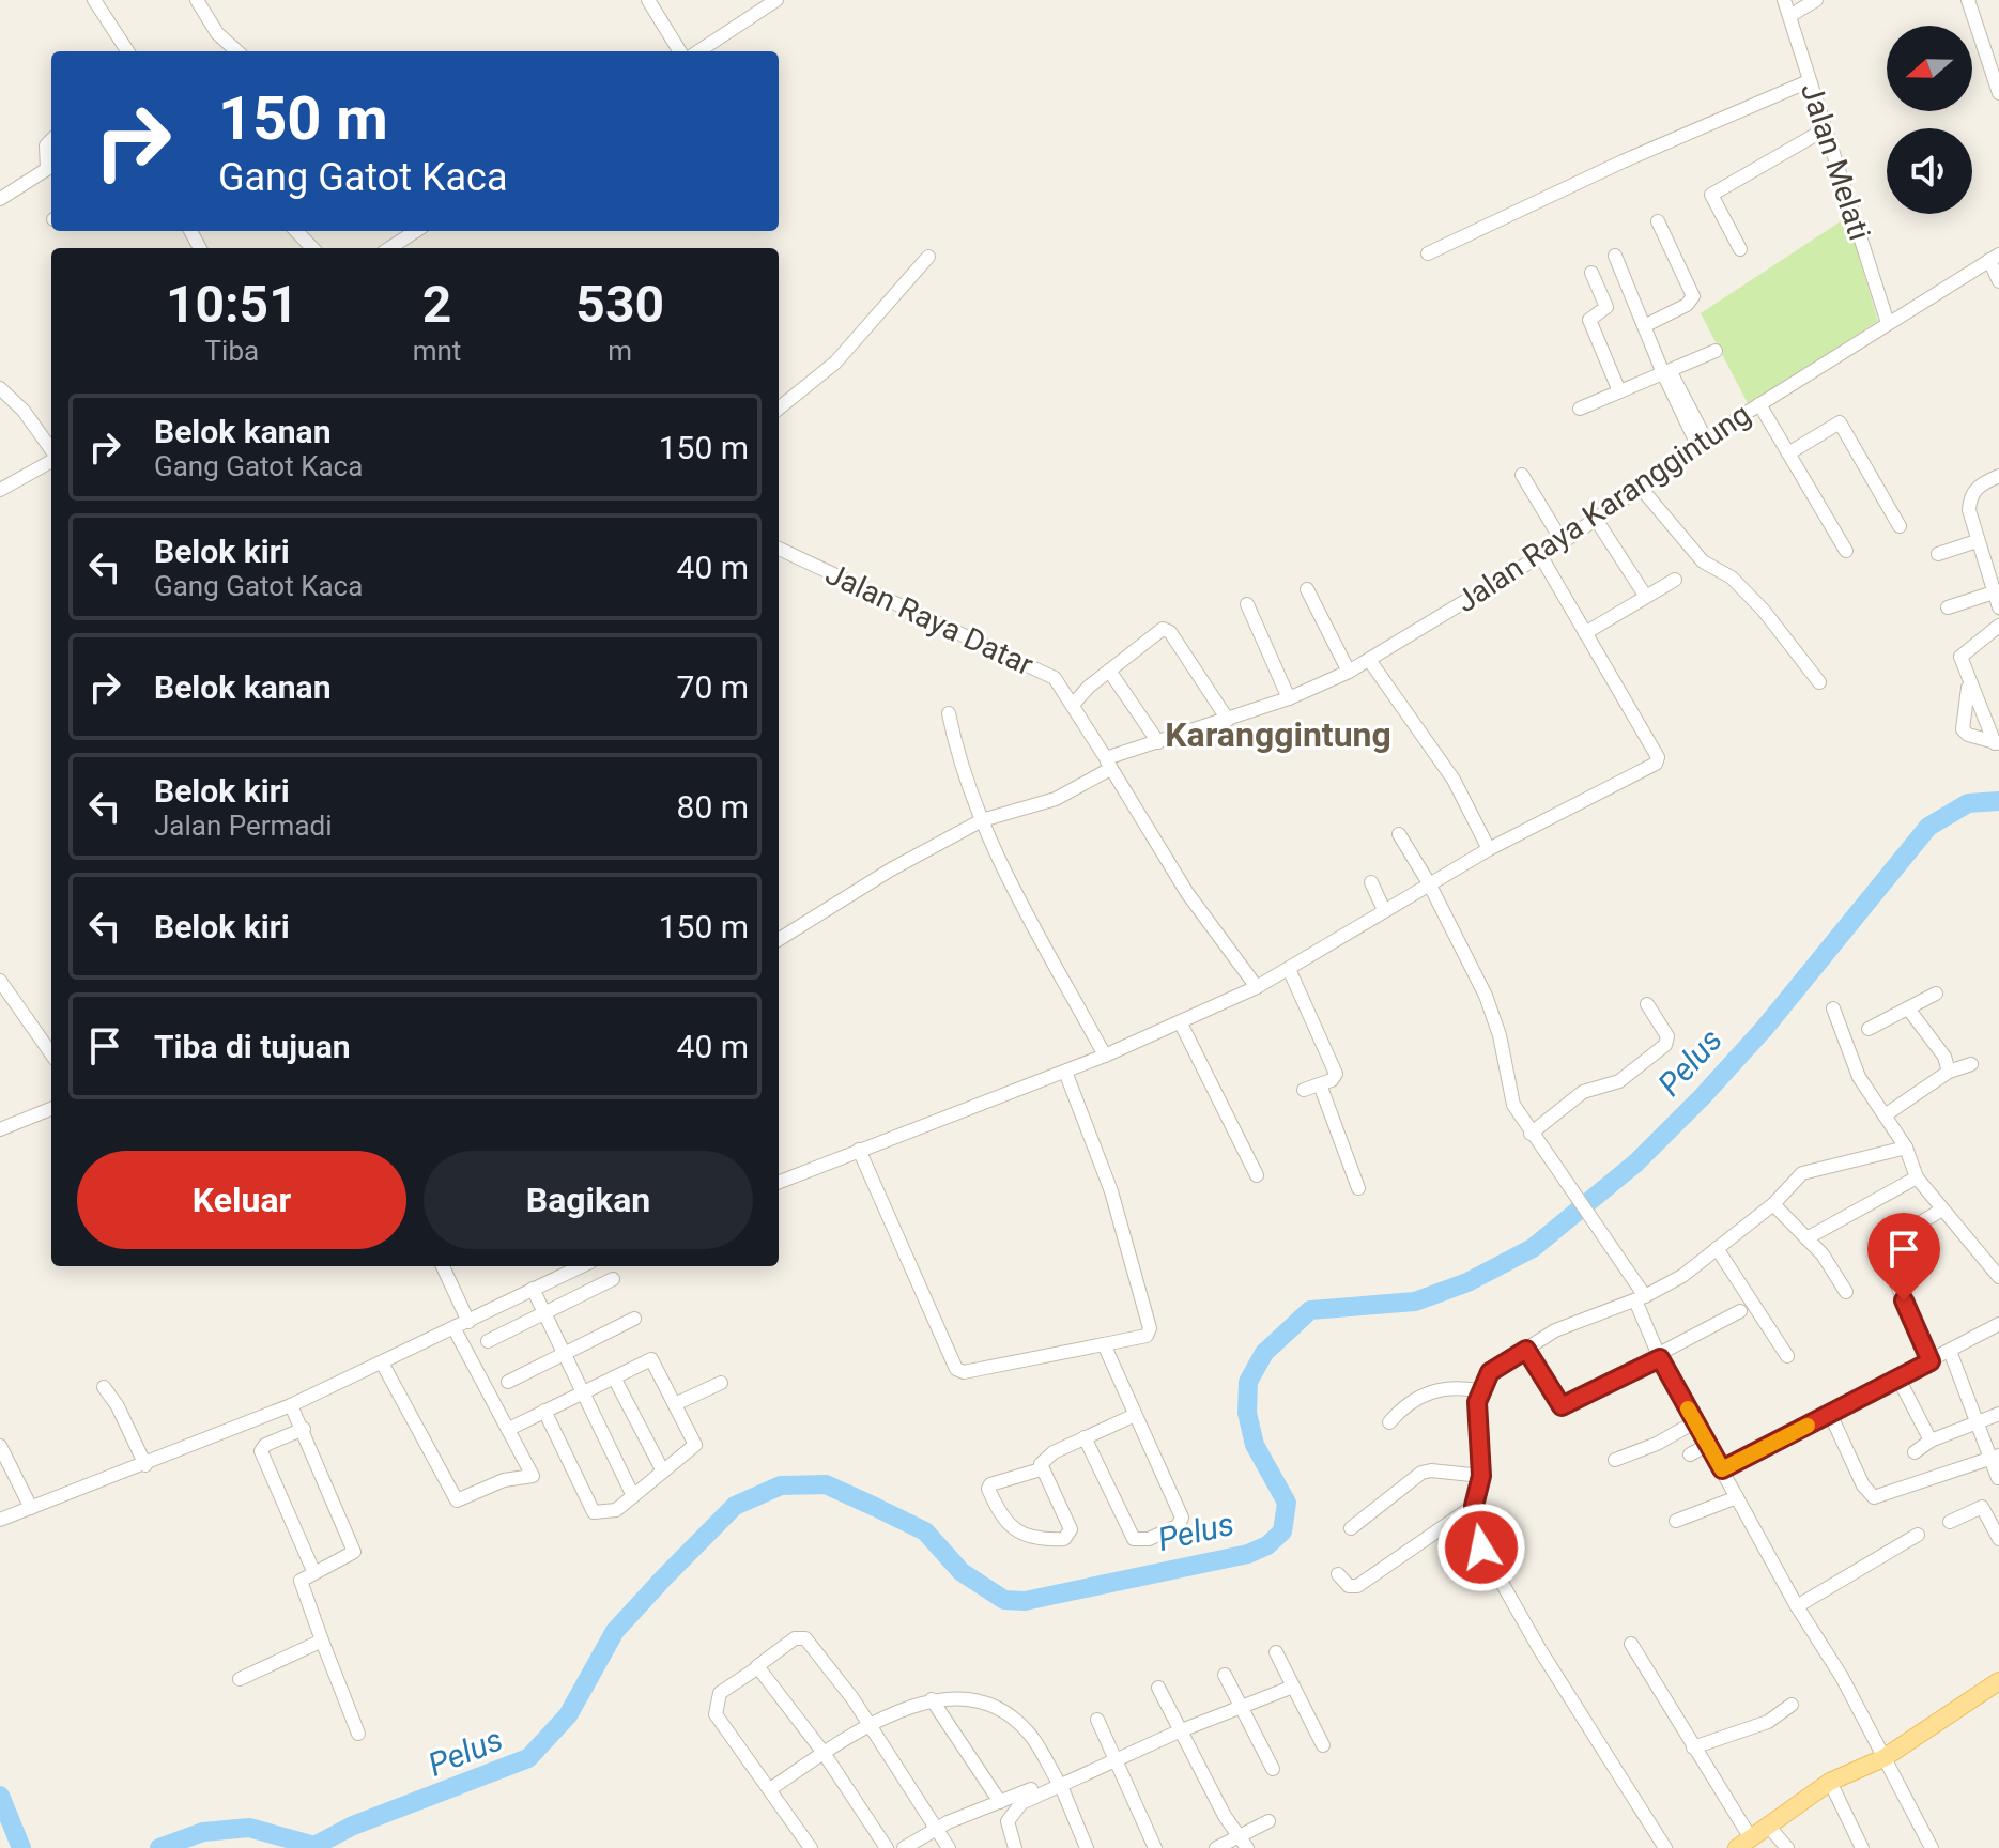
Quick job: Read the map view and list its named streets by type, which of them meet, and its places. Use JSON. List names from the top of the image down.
{
  "streets": {
    "street": ["Jalan Melati", "Jalan Raya Karanggintung", "Jalan Raya Datar"]
  },
  "crossings": [
    ["Jalan Melati", "Jalan Raya Karanggintung"]
  ],
  "districts": ["Karanggintung"],
  "water": ["Pelus"],
  "north": "left",
  "page": {
    "turn": ["150 m", "Gang Gatot Kaca"],
    "eta": [
      "10:51",
      "Tiba",
      "2",
      "mnt",
      "530",
      "m"
    ],
    "list": [
      {
        "name": "Belok kanan",
        "note": "Gang Gatot Kaca",
        "value": "150 m"
      },
      {
        "name": "Belok kiri",
        "note": "Gang Gatot Kaca",
        "value": "40 m"
      },
      {
        "name": "Belok kanan",
        "value": "70 m"
      },
      {
        "name": "Belok kiri",
        "note": "Jalan Permadi",
        "value": "80 m"
      },
      {
        "name": "Belok kiri",
        "value": "150 m"
      },
      {
        "name": "Tiba di tujuan",
        "value": "40 m"
      }
    ],
    "buttons": ["Keluar", "Bagikan"]
  }
}
